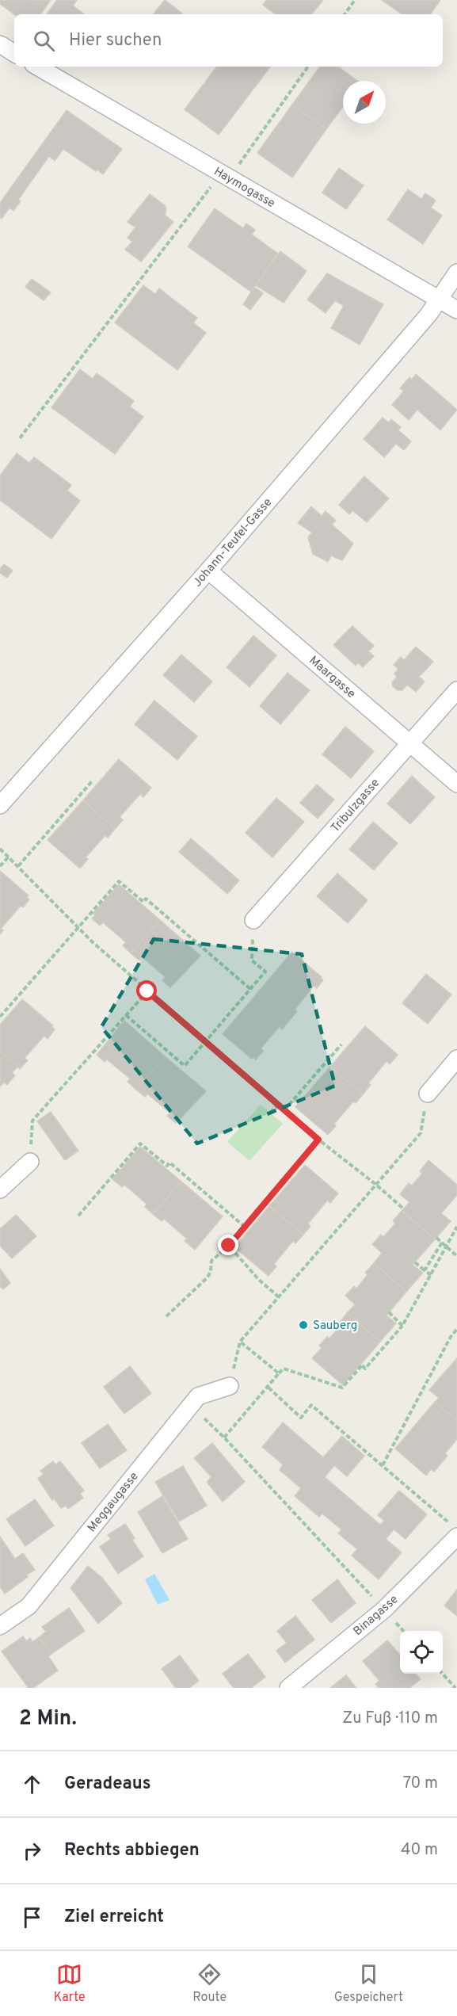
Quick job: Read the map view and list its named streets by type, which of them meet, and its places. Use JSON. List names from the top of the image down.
{
  "streets": {
    "street": [
      "Haymogasse",
      "Johann-Teufel-Gasse",
      "Maargasse",
      "Tribulzgasse",
      "Meggaugasse",
      "Binagasse"
    ]
  },
  "crossings": [
    ["Haymogasse", "Johann-Teufel-Gasse"],
    ["Johann-Teufel-Gasse", "Maargasse"],
    ["Maargasse", "Tribulzgasse"]
  ],
  "places": ["Sauberg"],
  "north": "top right",
  "page": {
    "search": "Hier suchen",
    "heading": ["2 Min.", "Zu Fuß · 110 m"],
    "list": [
      ["Geradeaus", "70 m"],
      ["Rechts abbiegen", "40 m"],
      "Ziel erreicht"
    ],
    "nav": ["Karte", "Route", "Gespeichert"]
  }
}
